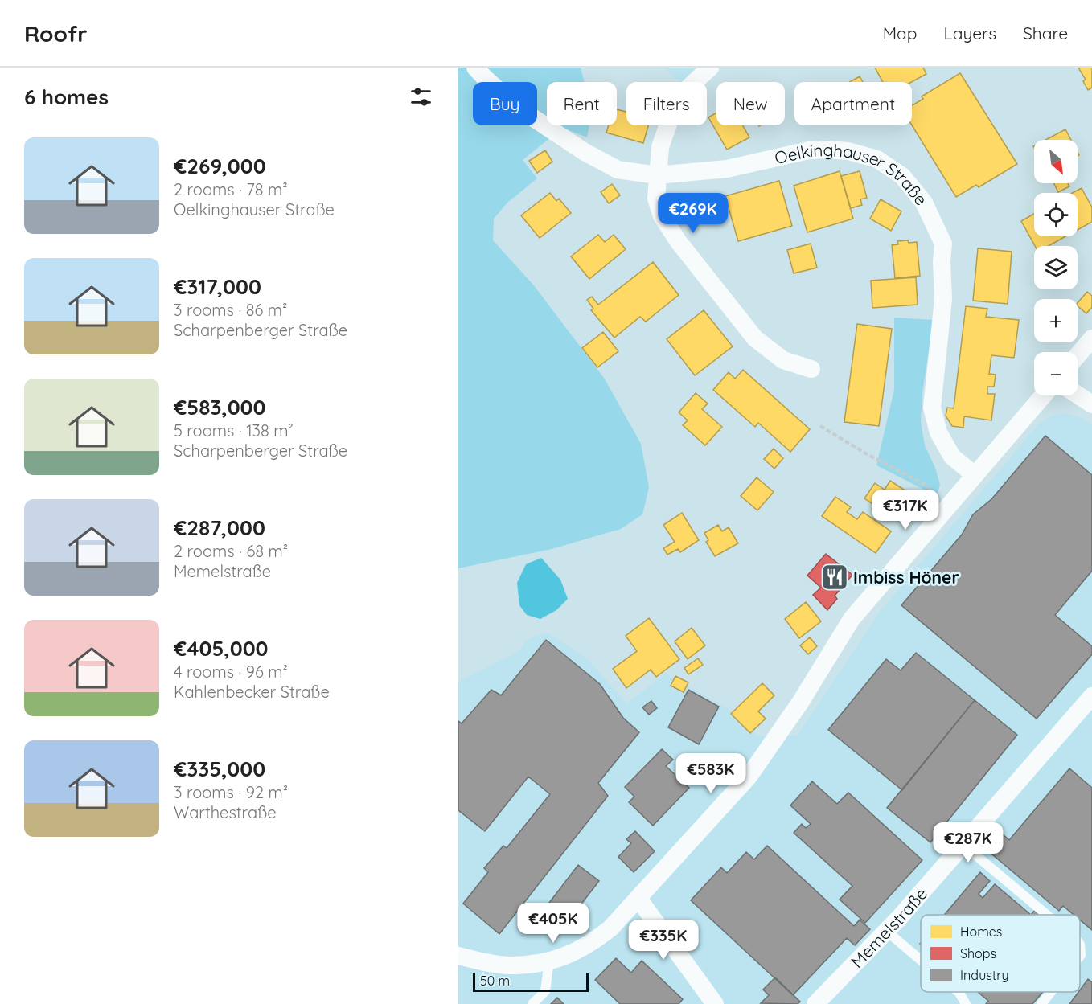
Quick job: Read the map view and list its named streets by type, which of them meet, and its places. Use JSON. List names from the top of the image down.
{
  "streets": {
    "street": ["Oelkinghauser Straße", "Memelstraße"]
  },
  "places": {
    "restaurant": ["Imbiss Höner"]
  },
  "legend": ["Homes", "Shops", "Industry"],
  "scale_bar": "50 m",
  "north": "bottom right",
  "page": {
    "header": "Roofr",
    "nav": ["Map", "Layers", "Share"],
    "heading": "6 homes",
    "chip": [
      "Buy",
      "Rent",
      "Filters",
      "New",
      "Apartment"
    ],
    "list": [
      {
        "name": "€269,000",
        "note": "2 rooms · 78 m² · Oelkinghauser Straße"
      },
      {
        "name": "€317,000",
        "note": "3 rooms · 86 m² · Scharpenberger Straße"
      },
      {
        "name": "€583,000",
        "note": "5 rooms · 138 m² · Scharpenberger Straße"
      },
      {
        "name": "€287,000",
        "note": "2 rooms · 68 m² · Memelstraße"
      },
      {
        "name": "€405,000",
        "note": "4 rooms · 96 m² · Kahlenbecker Straße"
      },
      {
        "name": "€335,000",
        "note": "3 rooms · 92 m² · Warthestraße"
      }
    ],
    "map_buttons": ["+", "−"],
    "price": [
      "€269K",
      "€317K",
      "€583K",
      "€287K",
      "€405K",
      "€335K"
    ],
    "scale": "50 m"
  }
}
